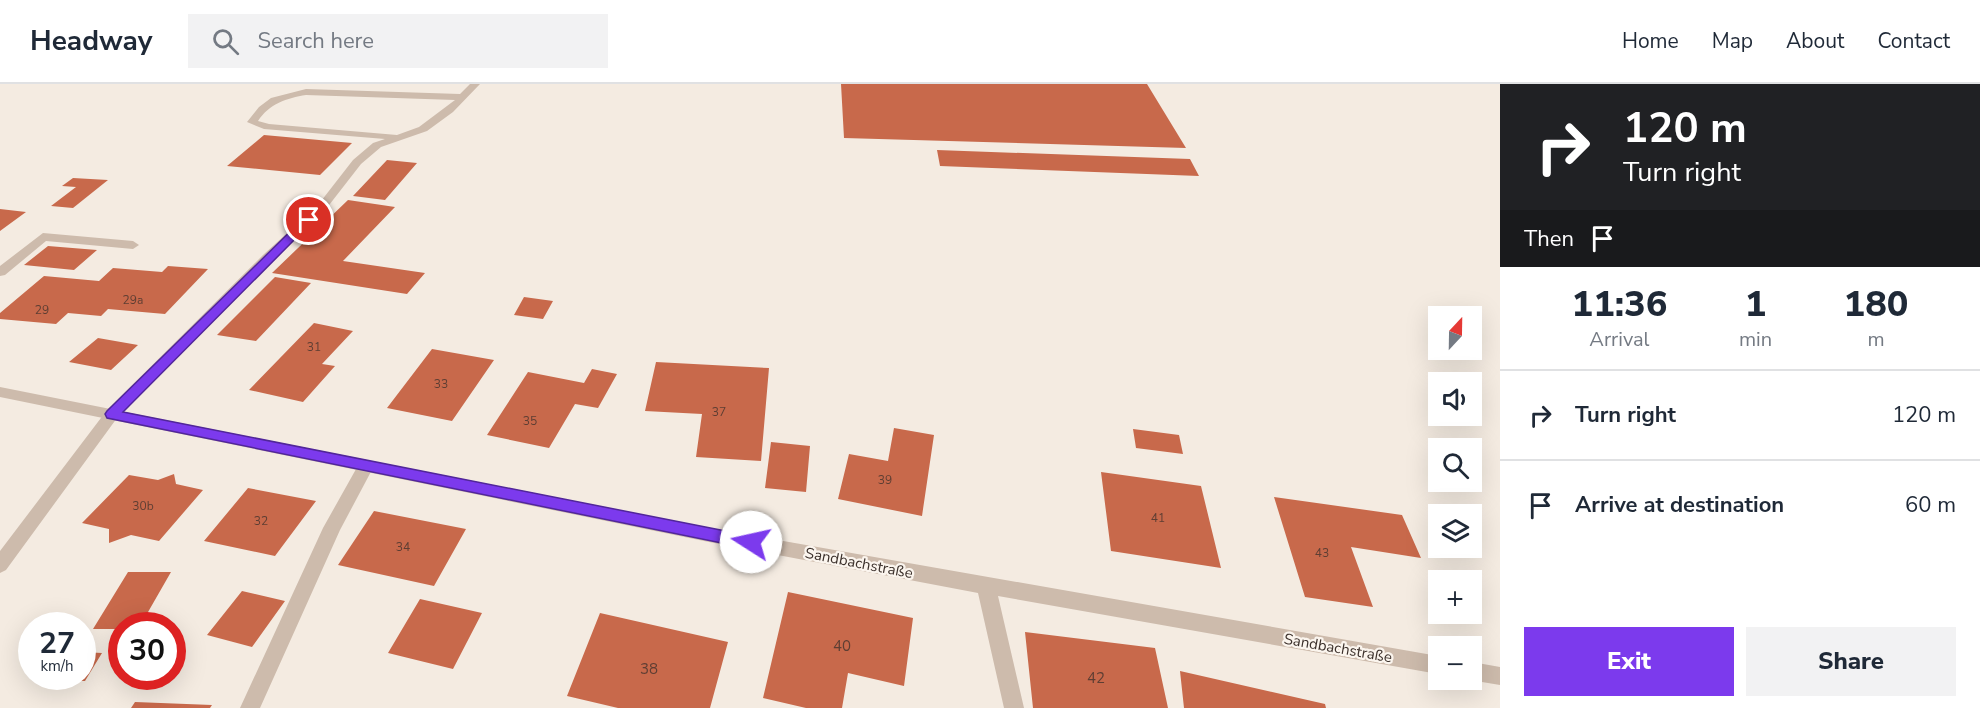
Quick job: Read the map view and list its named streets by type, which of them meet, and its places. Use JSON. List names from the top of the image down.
{
  "streets": {
    "street": ["Sandbachstraße"]
  },
  "house_numbers": [
    "29a",
    "29",
    "31",
    "33",
    "37",
    "35",
    "39",
    "30b",
    "41",
    "32",
    "34",
    "43",
    "40",
    "38",
    "42"
  ],
  "north": "top",
  "page": {
    "header": "Headway",
    "search": "Search here",
    "nav": [
      "Home",
      "Map",
      "About",
      "Contact"
    ],
    "turn": ["120 m", "Turn right"],
    "then": "Then",
    "eta": [
      "11:36",
      "Arrival",
      "1",
      "min",
      "180",
      "m"
    ],
    "map_buttons": ["+", "−"],
    "list": [
      {
        "name": "Turn right",
        "value": "120 m"
      },
      {
        "name": "Arrive at destination",
        "value": "60 m"
      }
    ],
    "speed": "27 km/h",
    "limit": "30",
    "buttons": ["Exit", "Share"]
  }
}
